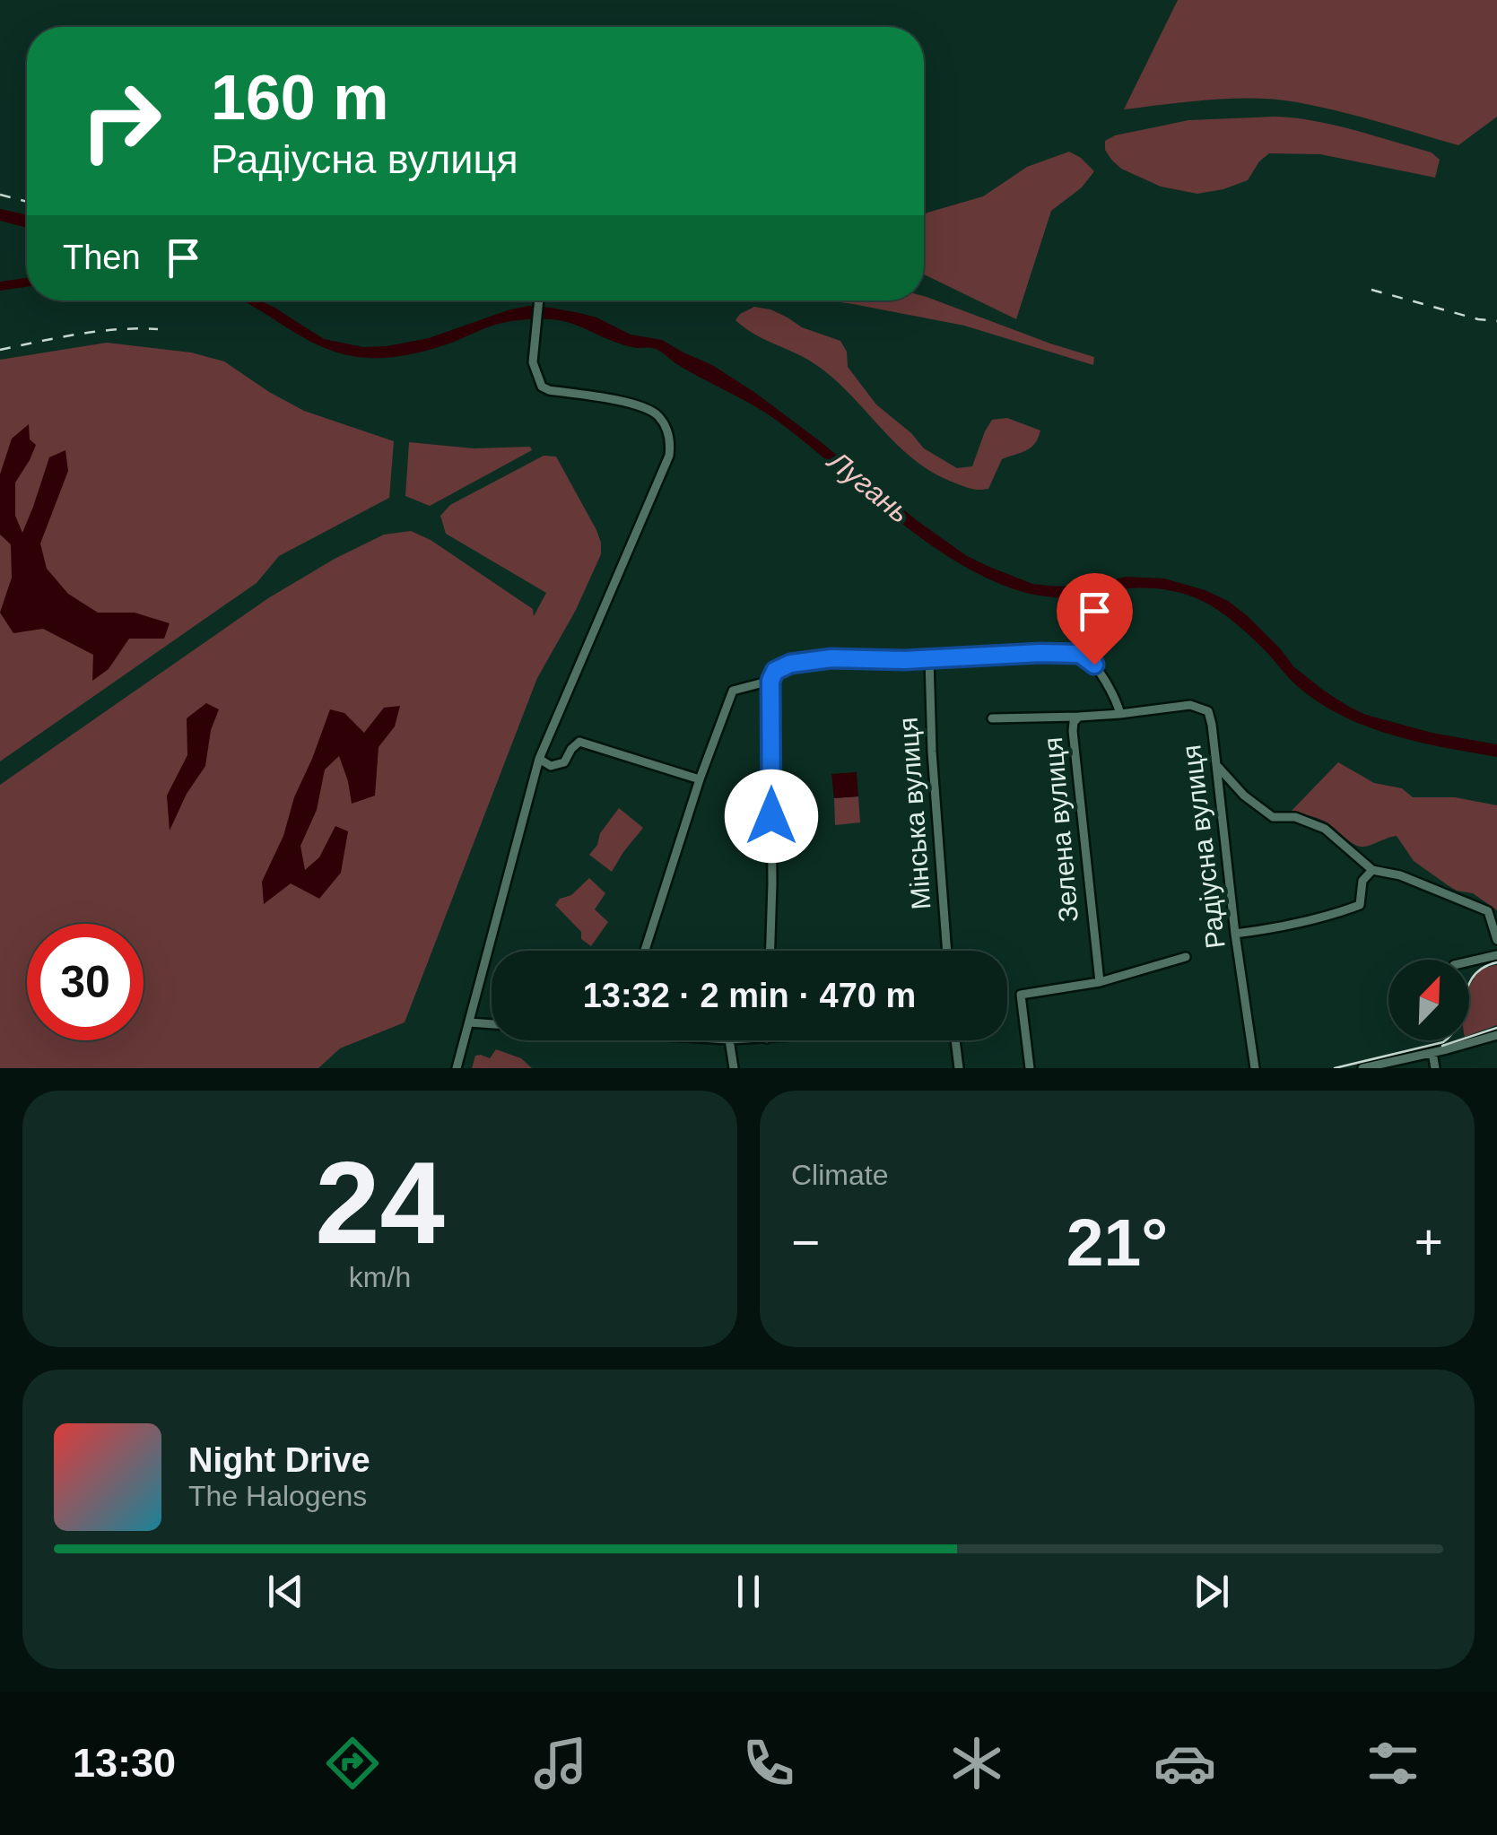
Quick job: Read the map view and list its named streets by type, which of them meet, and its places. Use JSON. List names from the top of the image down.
{
  "streets": {
    "street": ["Мінська вулиця", "Зелена вулиця", "Радіусна вулиця"]
  },
  "crossings": [
    ["Зелена вулиця", "Радіусна вулиця"]
  ],
  "water": ["Лугань"],
  "north": "top right",
  "page": {
    "turn": ["160 m", "Радіусна вулиця"],
    "then": "Then",
    "limit": "30",
    "trip": "13:32 · 2 min · 470 m",
    "tile": [
      ["24", "km/h"],
      "Climate"
    ],
    "heat": ["−", "21°", "+"],
    "song": ["Night Drive", "The Halogens"],
    "tabs": "13:30"
  }
}
